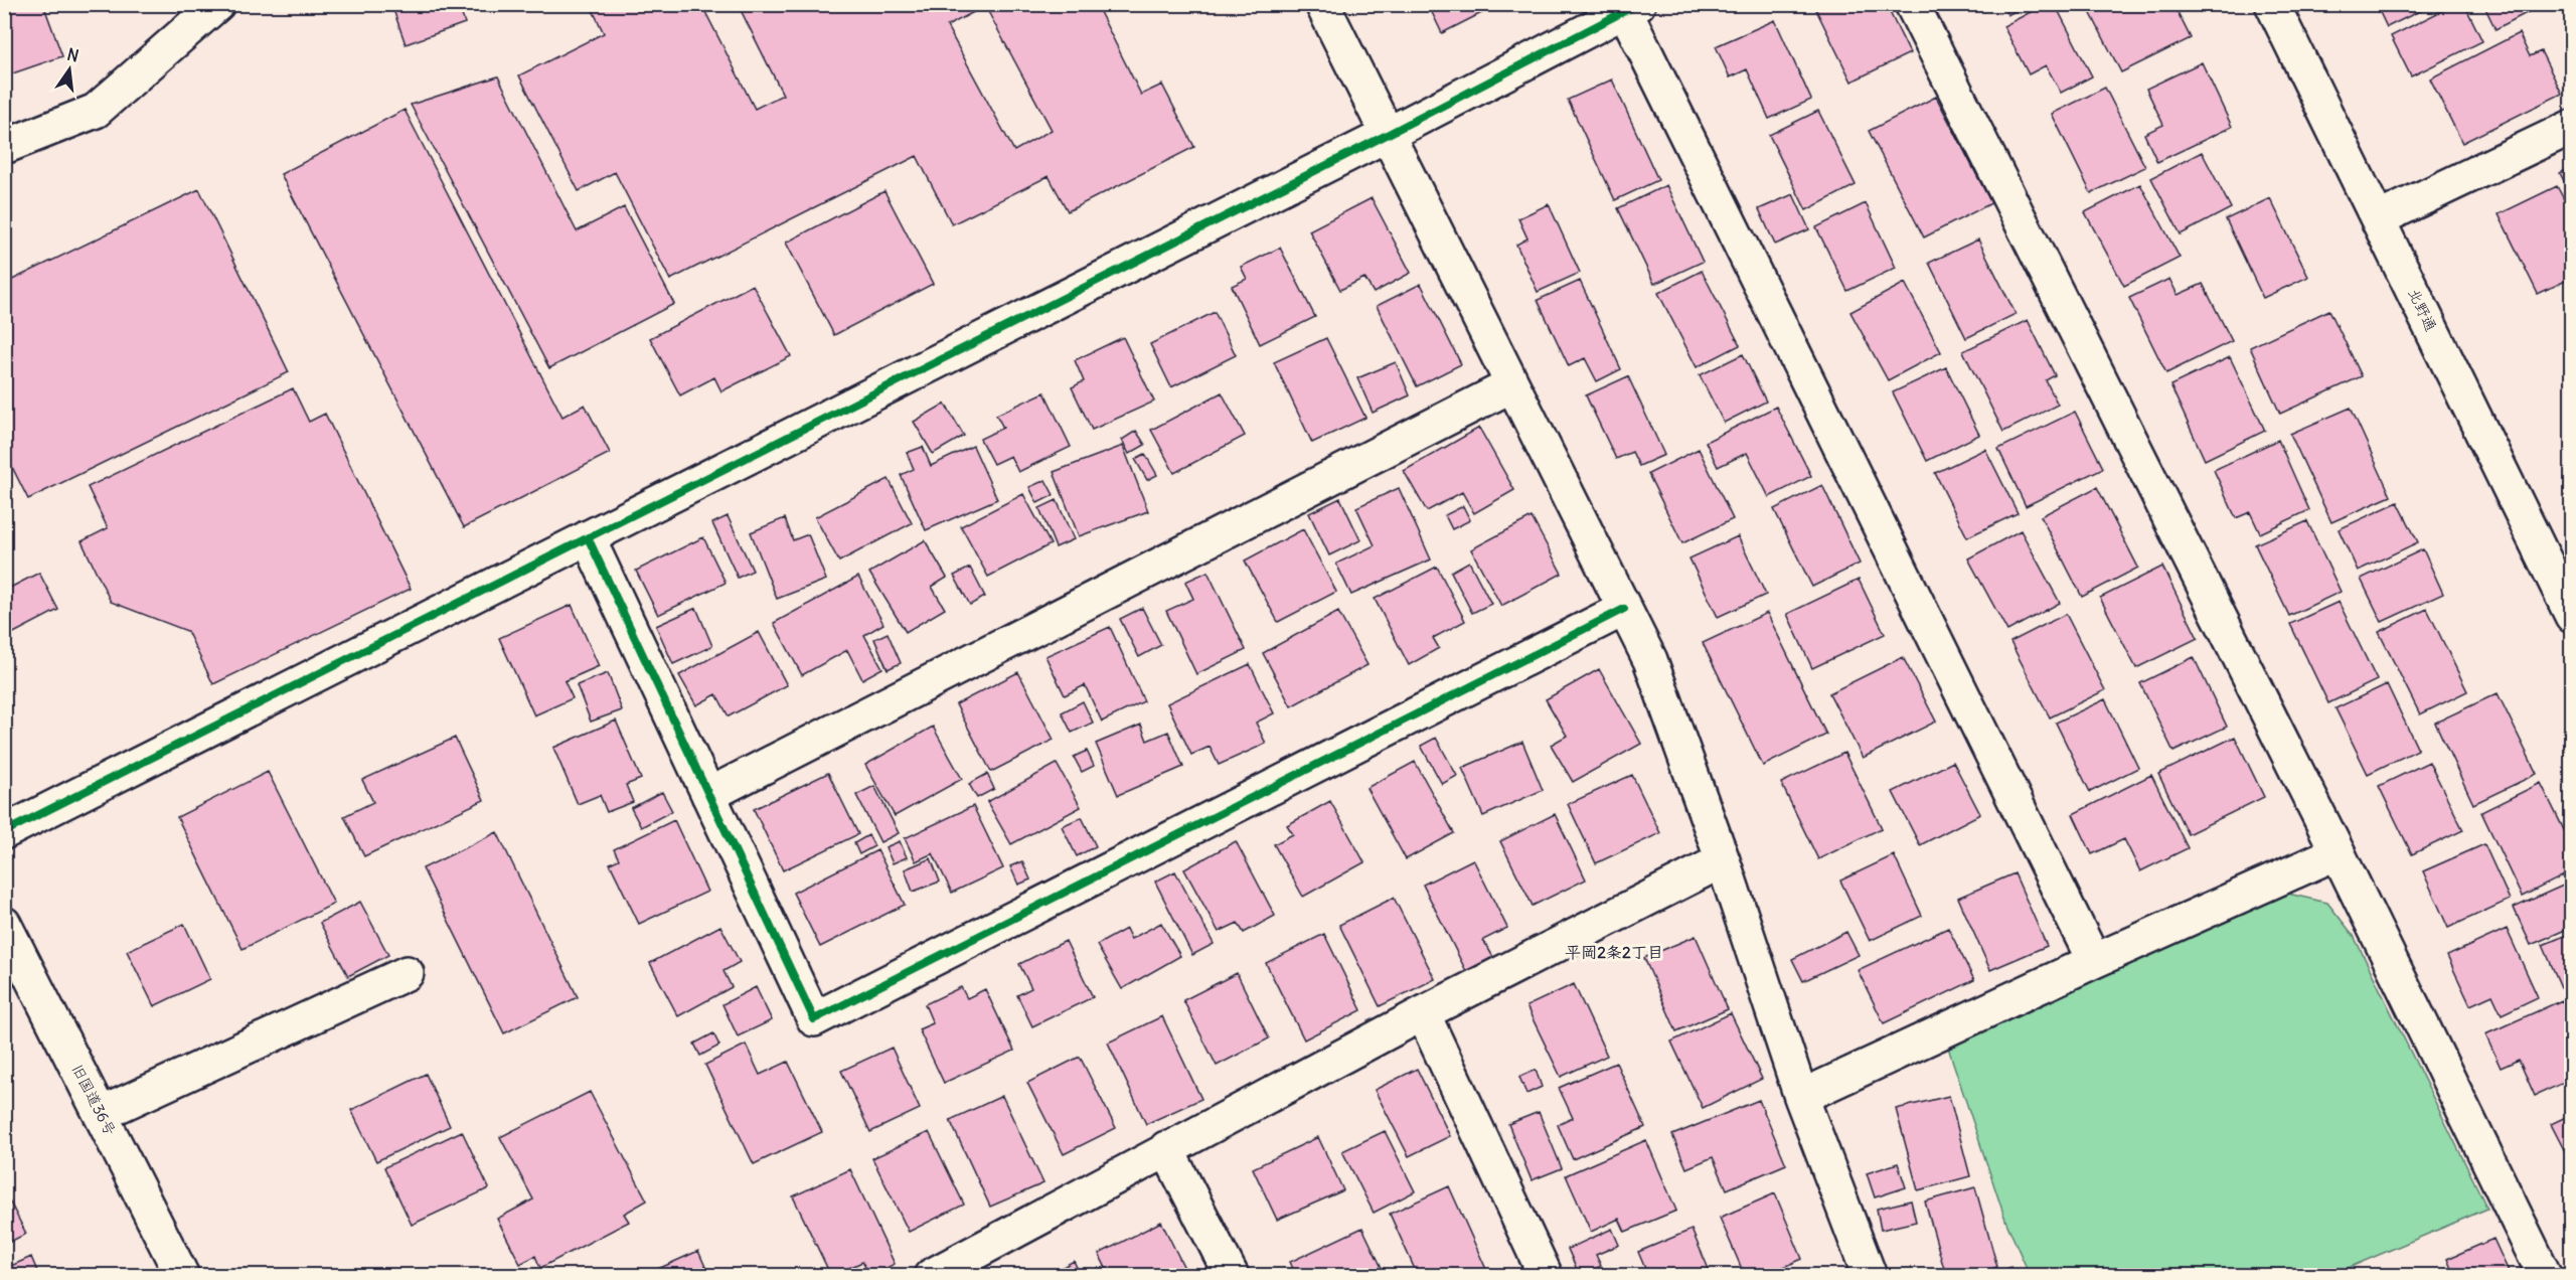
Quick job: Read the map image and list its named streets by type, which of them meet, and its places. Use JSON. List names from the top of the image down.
{
  "streets": {
    "street": ["北野通", "旧国道36号"]
  },
  "districts": ["平岡2条2丁目"],
  "north": "top"
}
